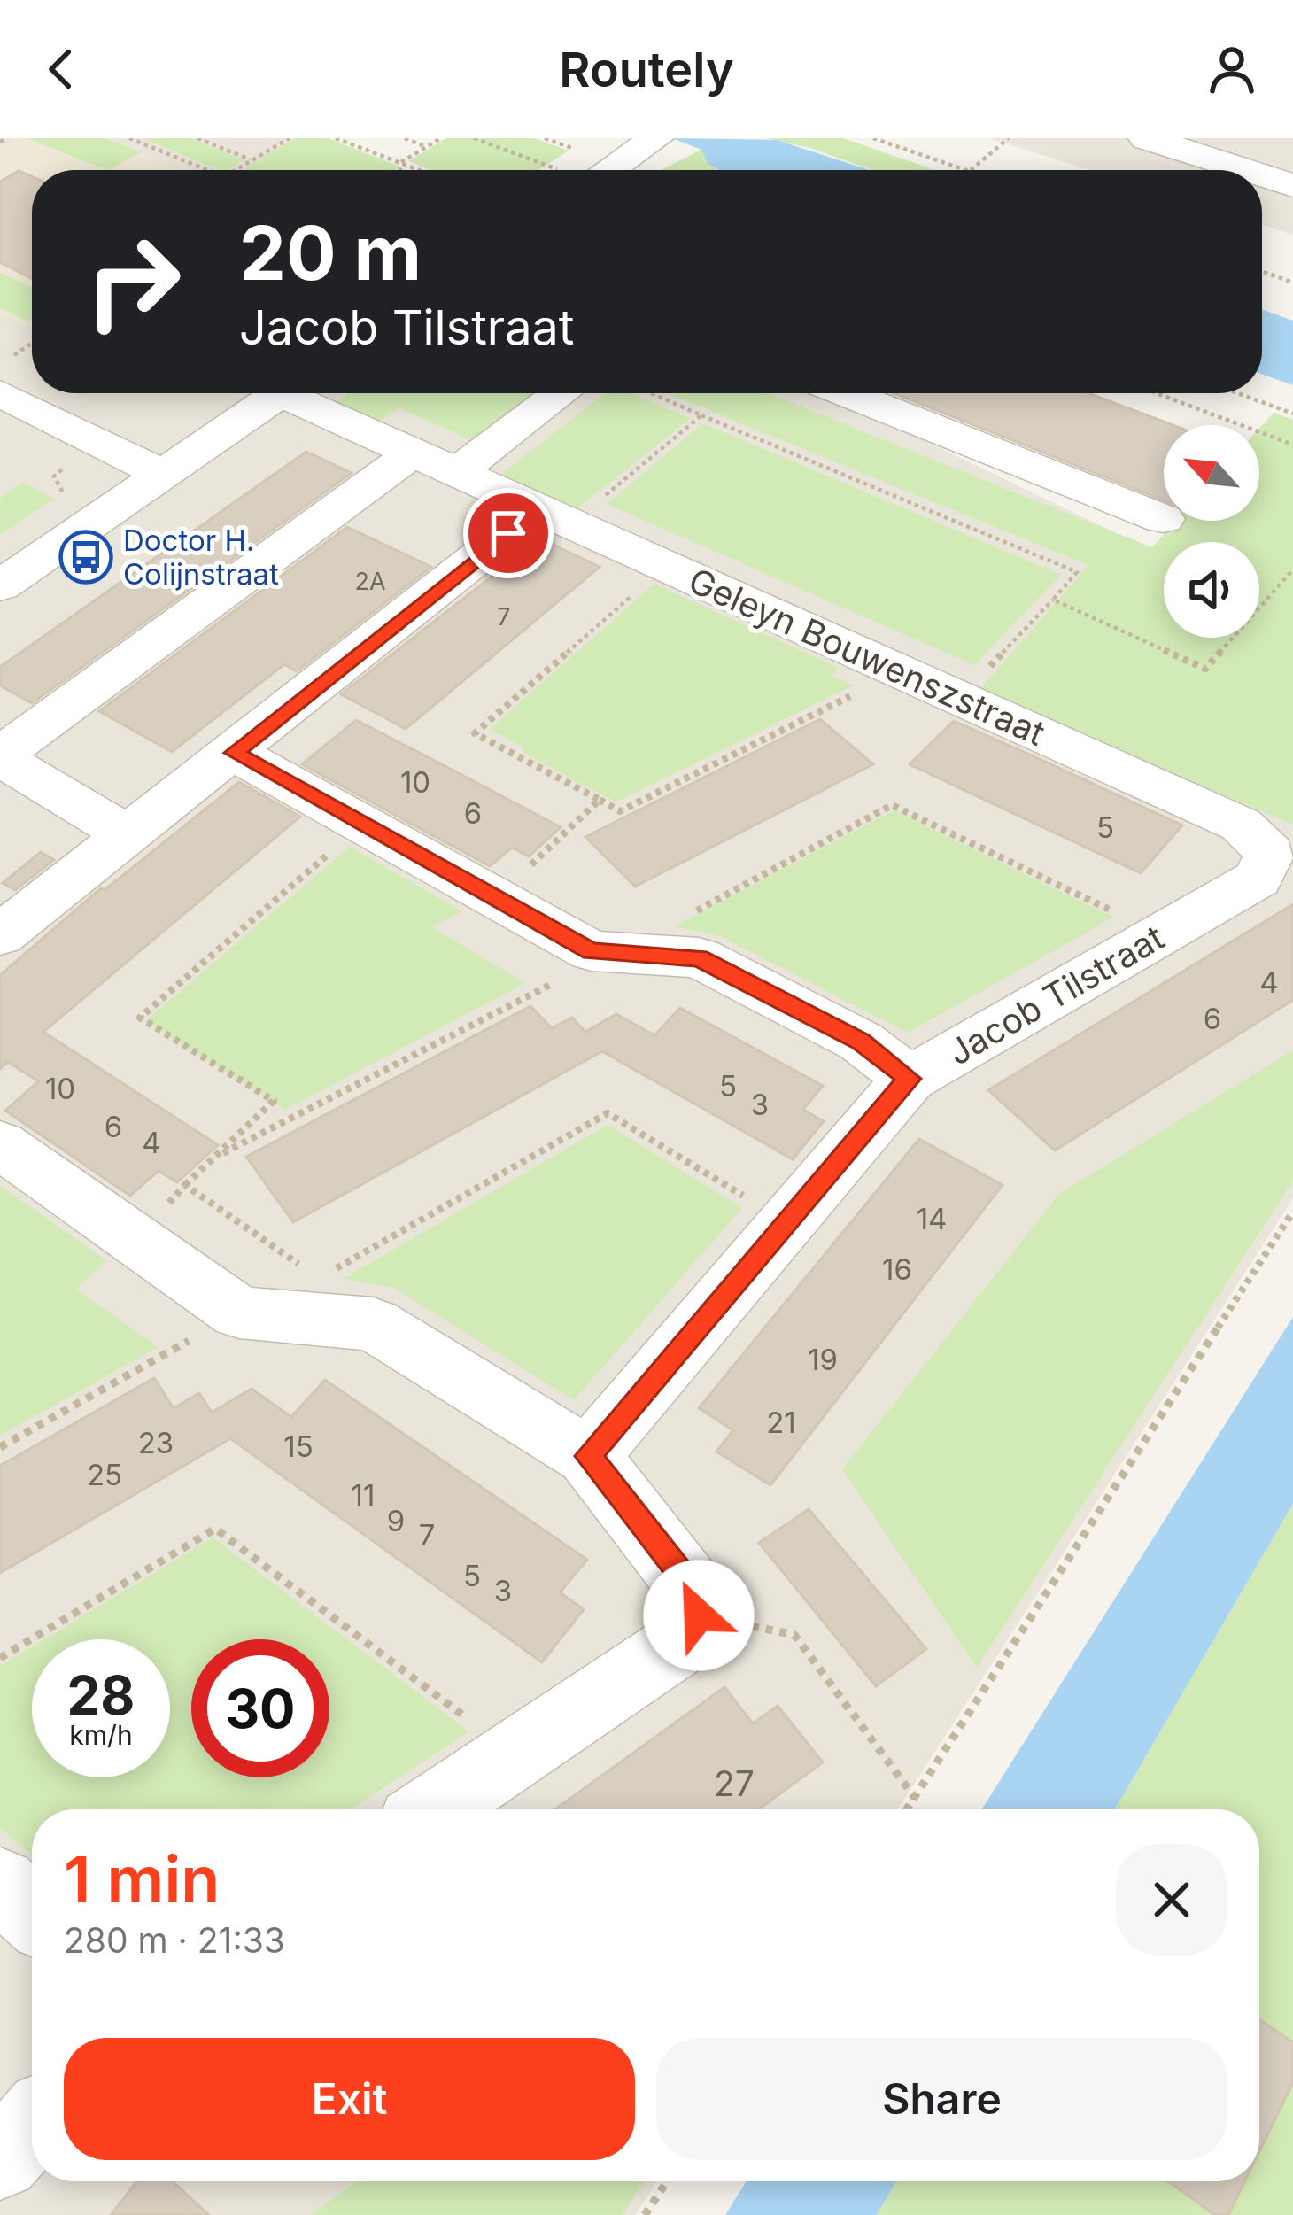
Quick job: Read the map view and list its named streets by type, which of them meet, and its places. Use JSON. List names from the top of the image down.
{
  "streets": {
    "street": ["Geleyn Bouwenszstraat", "Jacob Tilstraat"]
  },
  "crossings": [
    ["Geleyn Bouwenszstraat", "Jacob Tilstraat"]
  ],
  "places": {
    "bus stop": ["Doctor H. Colijnstraat"]
  },
  "house_numbers": [
    "2A",
    "7",
    "10",
    "6",
    "5",
    "4",
    "6",
    "5",
    "10",
    "3",
    "6",
    "4",
    "14",
    "16",
    "19",
    "21",
    "23",
    "15",
    "25",
    "11",
    "9",
    "7",
    "5",
    "3",
    "27"
  ],
  "north": "top left",
  "page": {
    "header": "Routely",
    "turn": ["20 m", "Jacob Tilstraat"],
    "speed": "28 km/h",
    "limit": "30",
    "heading": ["1 min", "280 m · 21:33"],
    "buttons": ["Exit", "Share"]
  }
}
